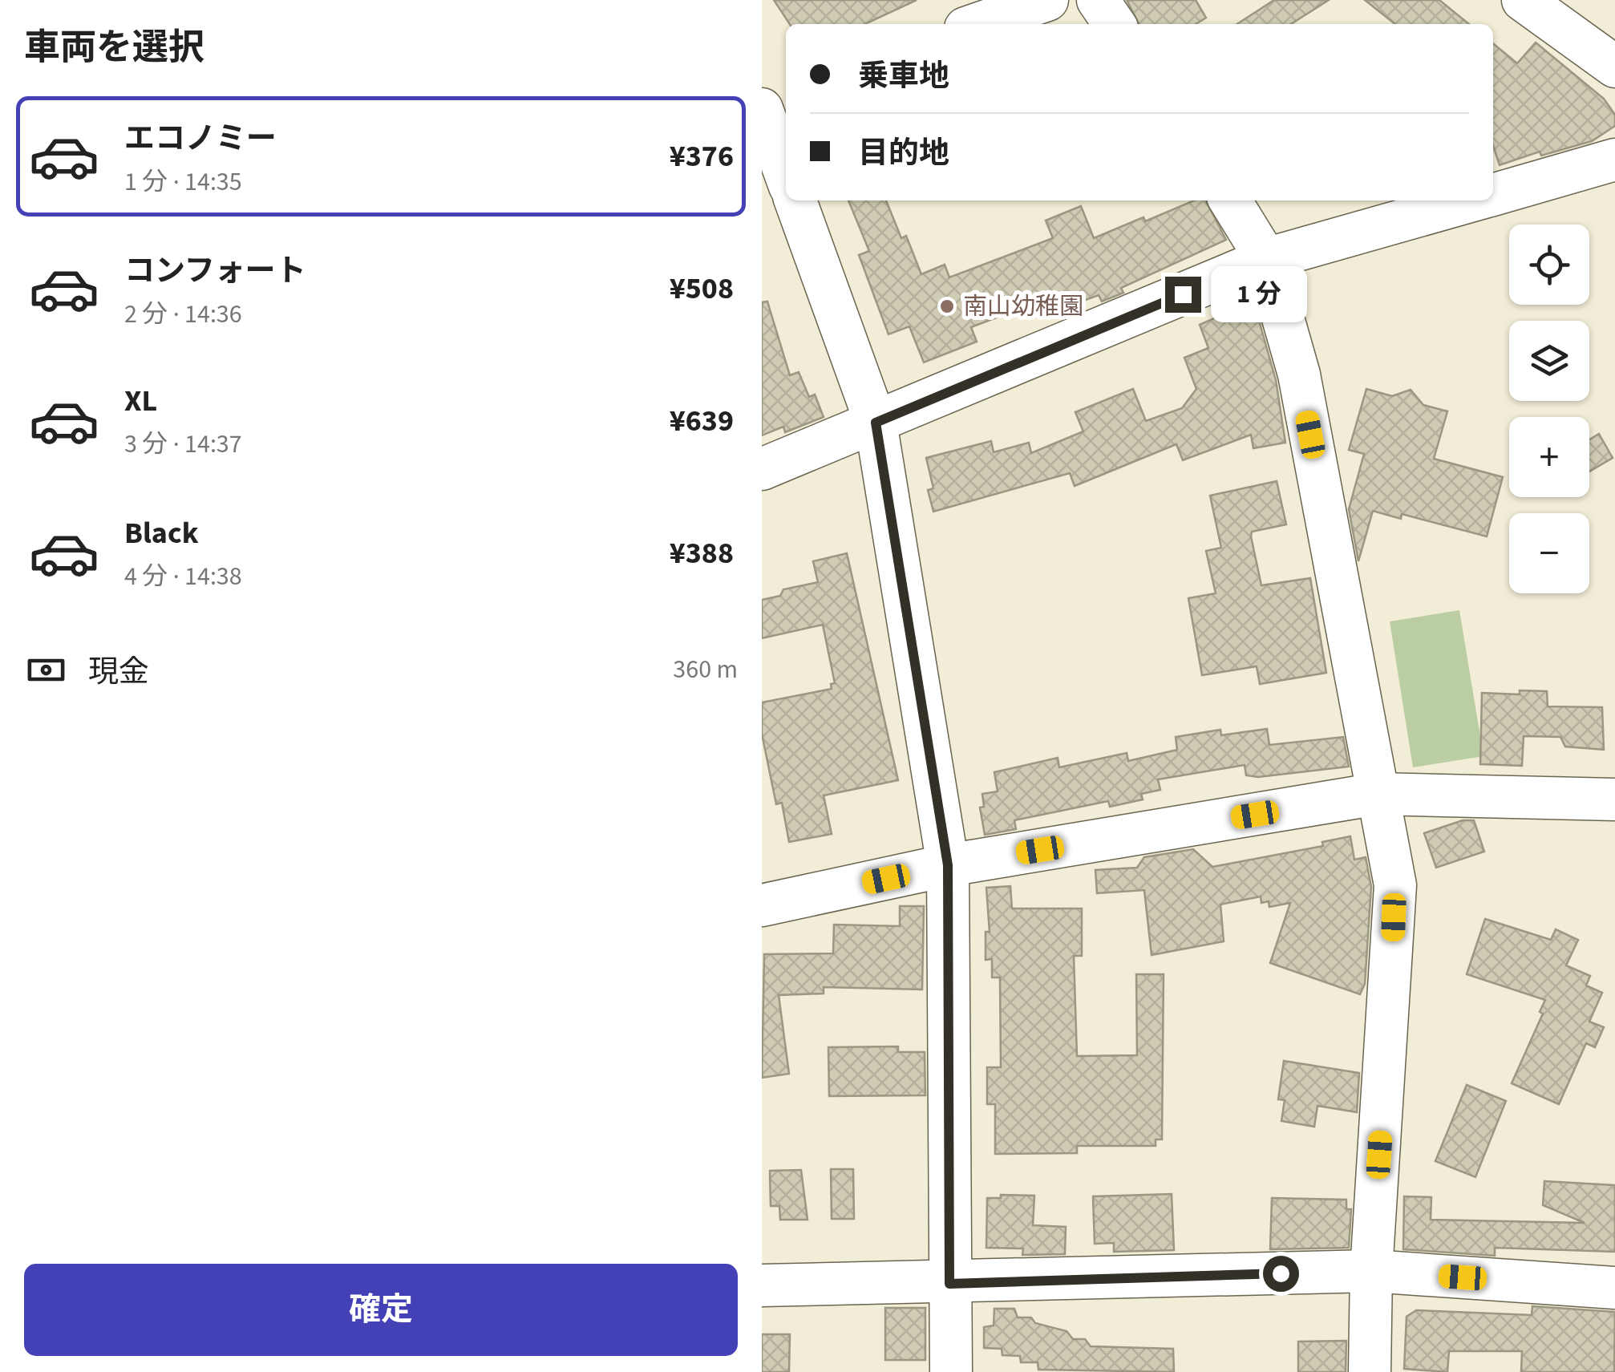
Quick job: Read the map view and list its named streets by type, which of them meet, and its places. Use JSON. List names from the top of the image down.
{
  "places": ["南山幼稚園"],
  "page": {
    "heading": "車両を選択",
    "banner": ["乗車地", "目的地"],
    "list": [
      {
        "name": "エコノミー",
        "note": "1 分 · 14:35",
        "value": "¥376"
      },
      {
        "name": "コンフォート",
        "note": "2 分 · 14:36",
        "value": "¥508"
      },
      {
        "name": "XL",
        "note": "3 分 · 14:37",
        "value": "¥639"
      },
      {
        "name": "Black",
        "note": "4 分 · 14:38",
        "value": "¥388"
      }
    ],
    "map_buttons": ["+", "−"],
    "bubble": "1 分",
    "pay": ["現金", "360 m"],
    "buttons": "確定"
  }
}
